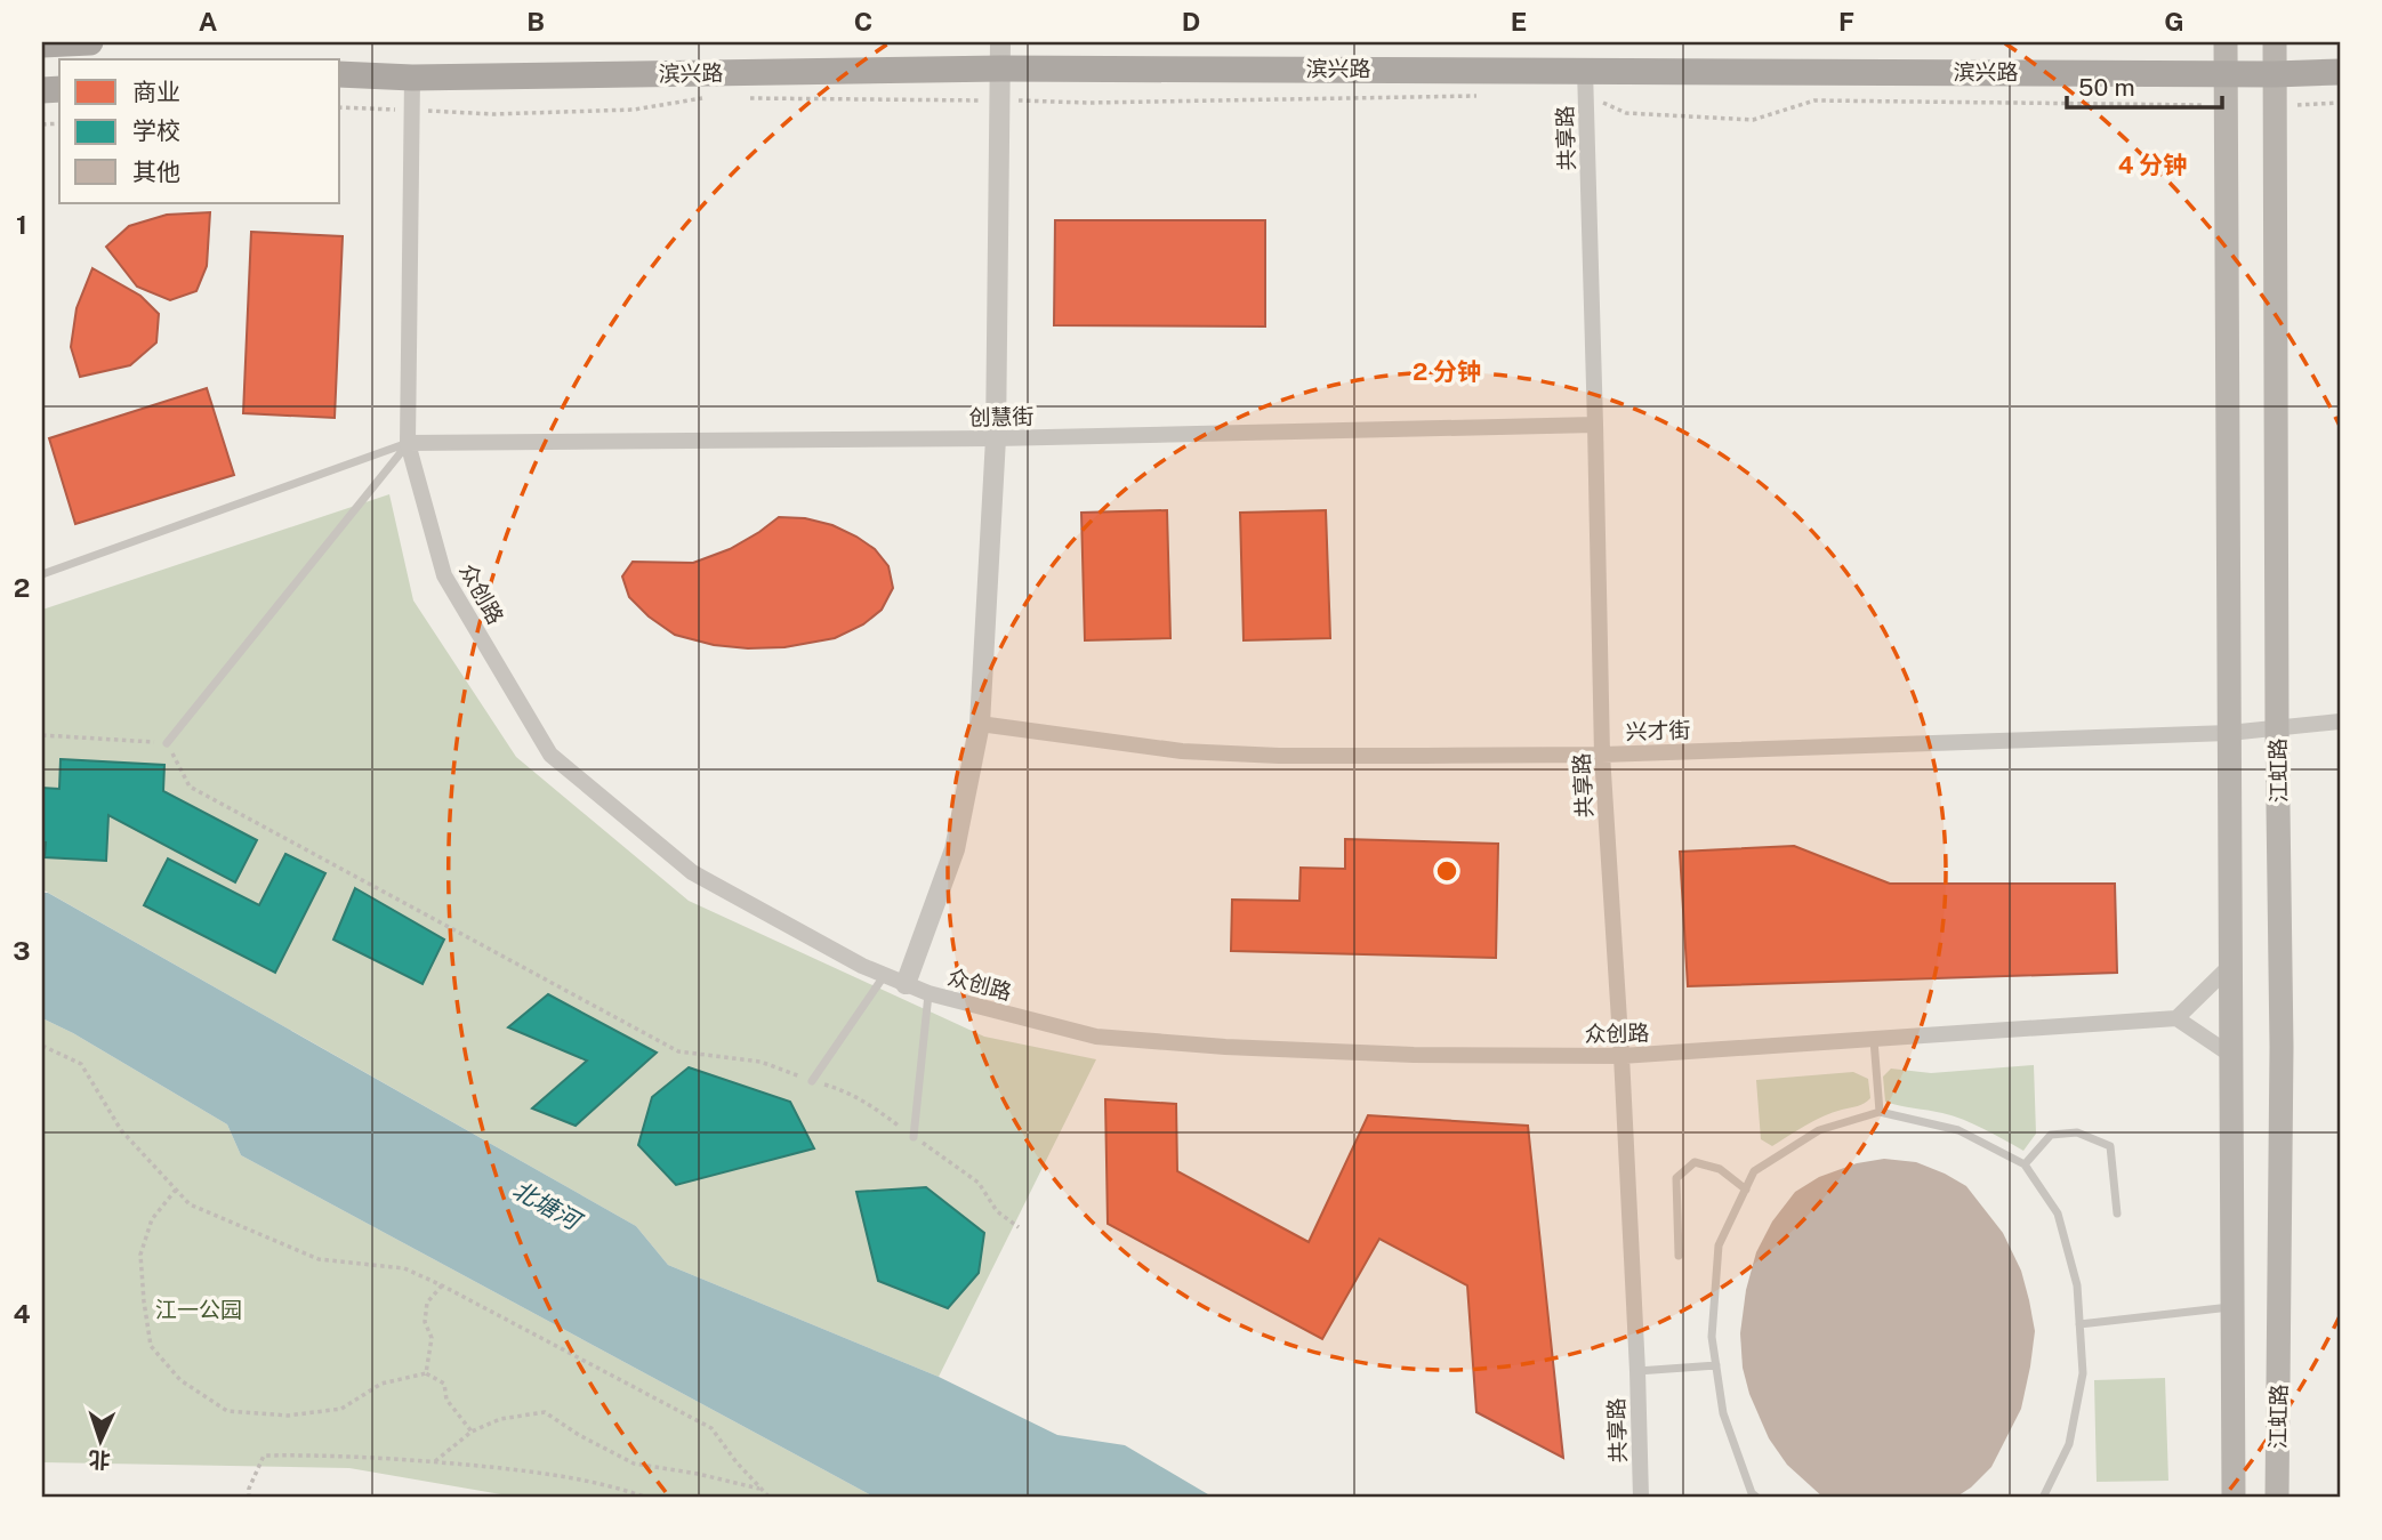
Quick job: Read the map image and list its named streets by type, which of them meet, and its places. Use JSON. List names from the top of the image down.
{
  "streets": {
    "main road": ["滨兴路", "江虹路"],
    "street": [
      "共享路",
      "创慧街",
      "众创路",
      "兴才街"
    ]
  },
  "crossings": [
    ["滨兴路", "共享路"],
    ["滨兴路", "众创路"],
    ["滨兴路", "江虹路"],
    ["共享路", "创慧街"],
    ["共享路", "众创路"],
    ["共享路", "兴才街"],
    ["创慧街", "众创路"],
    ["兴才街", "江虹路"]
  ],
  "water": ["北塘河"],
  "parks": ["江一公园"],
  "legend": ["商业", "学校", "其他"],
  "scale_bar": "50 m",
  "north": "bottom",
  "grid": {
    "columns": [
      "A",
      "B",
      "C",
      "D",
      "E",
      "F",
      "G"
    ],
    "rows": [
      "1",
      "2",
      "3",
      "4"
    ]
  },
  "rings": ["4 分钟", "2 分钟"]
}
